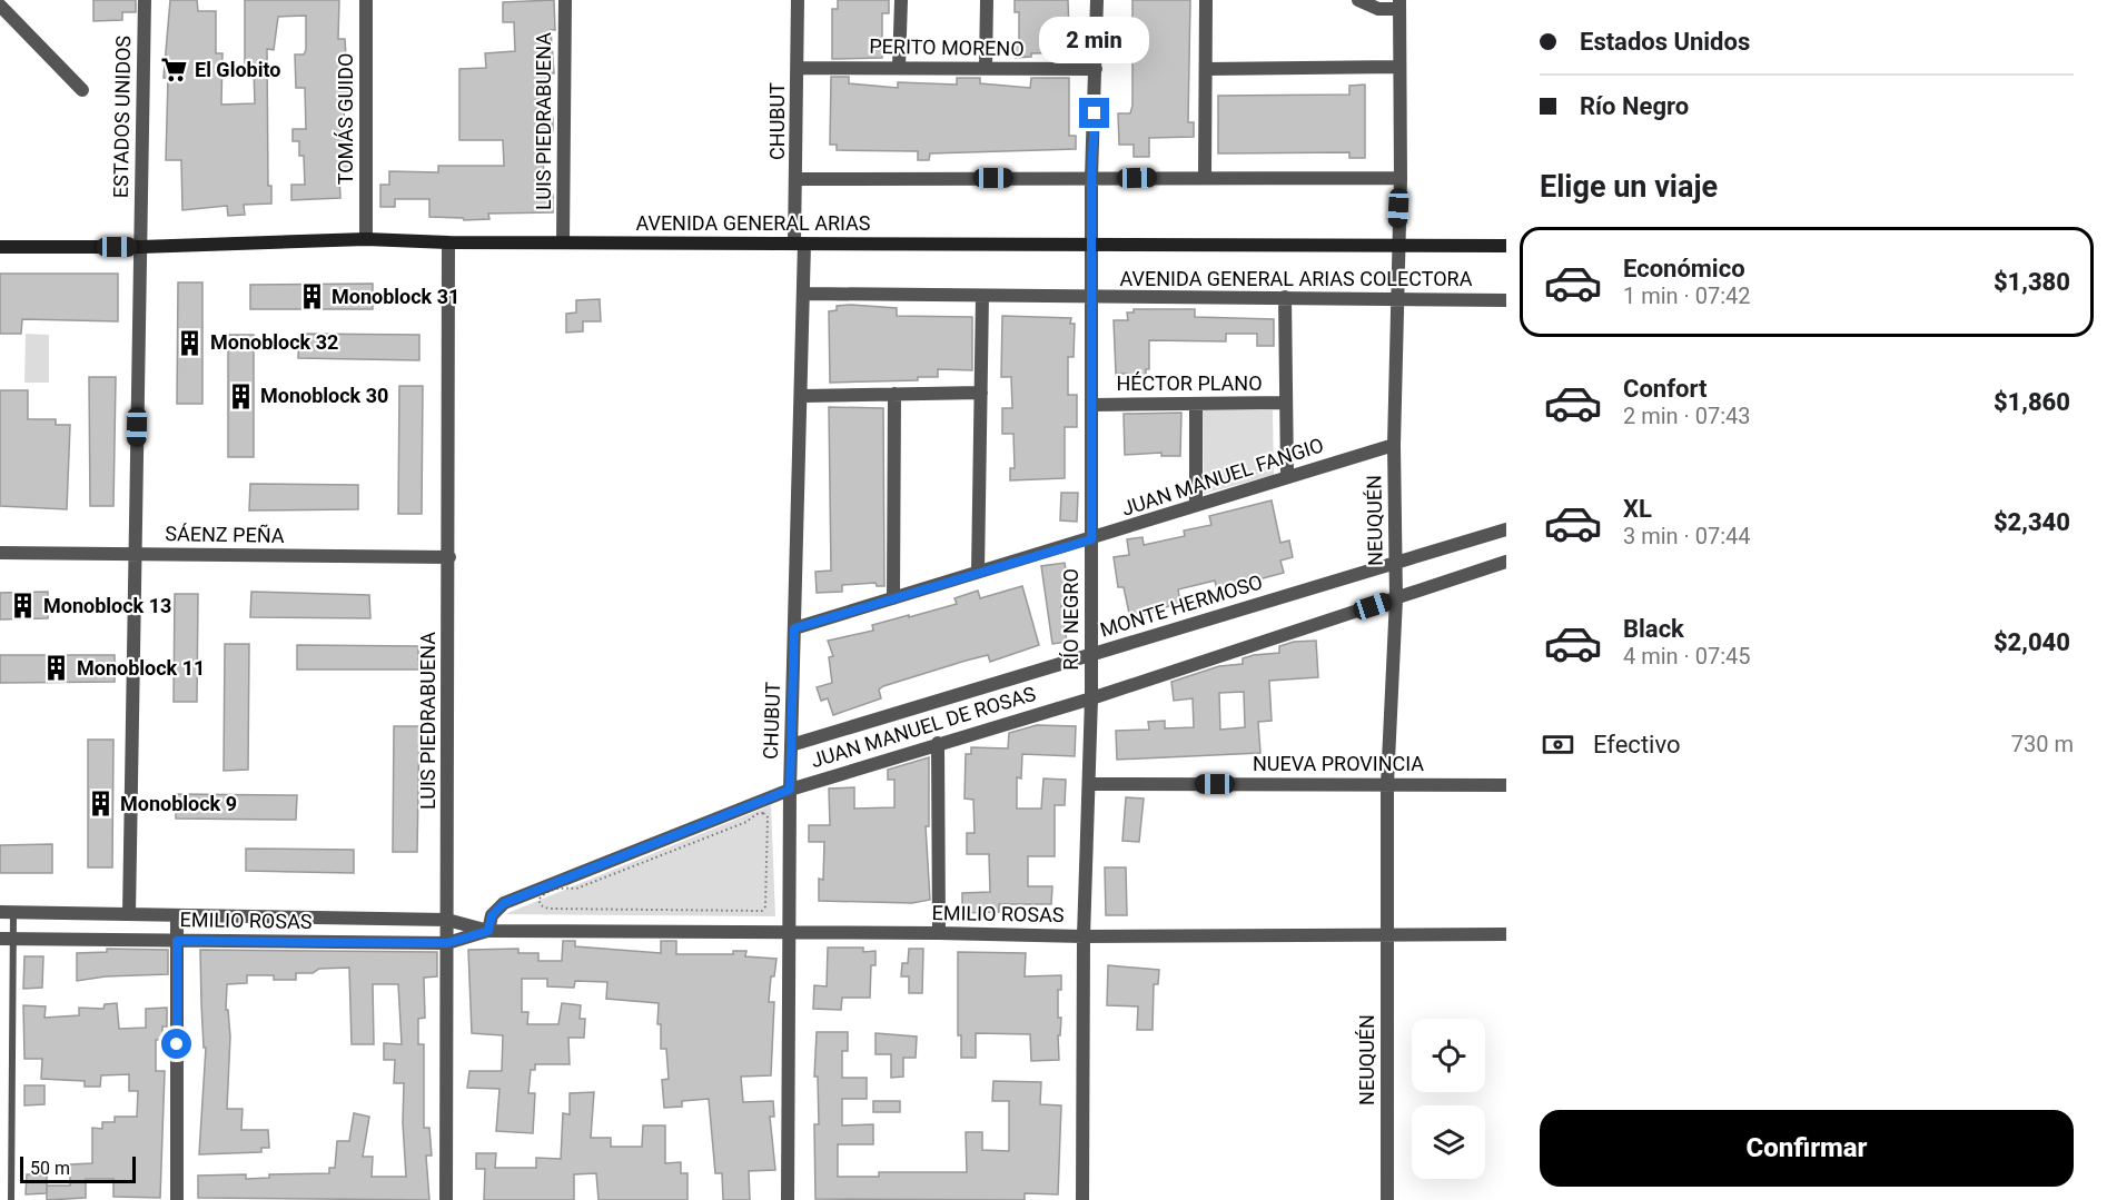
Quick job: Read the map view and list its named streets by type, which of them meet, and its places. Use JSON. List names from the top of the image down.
{
  "streets": {
    "main road": ["AVENIDA GENERAL ARIAS"],
    "street": [
      "PERITO MORENO",
      "ESTADOS UNIDOS",
      "TOMÁS GUIDO",
      "LUIS PIEDRABUENA",
      "CHUBUT",
      "AVENIDA GENERAL ARIAS COLECTORA",
      "HÉCTOR PLANO",
      "JUAN MANUEL FANGIO",
      "NEUQUÉN",
      "SÁENZ PEÑA",
      "MONTE HERMOSO",
      "RÍO NEGRO",
      "JUAN MANUEL DE ROSAS",
      "NUEVA PROVINCIA",
      "EMILIO ROSAS"
    ]
  },
  "crossings": [
    ["PERITO MORENO", "CHUBUT"],
    ["PERITO MORENO", "RÍO NEGRO"],
    ["ESTADOS UNIDOS", "AVENIDA GENERAL ARIAS"],
    ["ESTADOS UNIDOS", "SÁENZ PEÑA"],
    ["ESTADOS UNIDOS", "EMILIO ROSAS"],
    ["TOMÁS GUIDO", "AVENIDA GENERAL ARIAS"],
    ["LUIS PIEDRABUENA", "AVENIDA GENERAL ARIAS"],
    ["LUIS PIEDRABUENA", "SÁENZ PEÑA"],
    ["LUIS PIEDRABUENA", "EMILIO ROSAS"],
    ["CHUBUT", "AVENIDA GENERAL ARIAS"],
    ["CHUBUT", "AVENIDA GENERAL ARIAS COLECTORA"],
    ["CHUBUT", "JUAN MANUEL FANGIO"],
    ["CHUBUT", "MONTE HERMOSO"],
    ["CHUBUT", "JUAN MANUEL DE ROSAS"],
    ["CHUBUT", "EMILIO ROSAS"],
    ["AVENIDA GENERAL ARIAS", "NEUQUÉN"],
    ["AVENIDA GENERAL ARIAS", "RÍO NEGRO"],
    ["AVENIDA GENERAL ARIAS COLECTORA", "NEUQUÉN"],
    ["AVENIDA GENERAL ARIAS COLECTORA", "RÍO NEGRO"],
    ["HÉCTOR PLANO", "RÍO NEGRO"],
    ["JUAN MANUEL FANGIO", "NEUQUÉN"],
    ["JUAN MANUEL FANGIO", "RÍO NEGRO"],
    ["NEUQUÉN", "MONTE HERMOSO"],
    ["NEUQUÉN", "JUAN MANUEL DE ROSAS"],
    ["NEUQUÉN", "NUEVA PROVINCIA"],
    ["NEUQUÉN", "EMILIO ROSAS"],
    ["MONTE HERMOSO", "RÍO NEGRO"],
    ["RÍO NEGRO", "JUAN MANUEL DE ROSAS"],
    ["RÍO NEGRO", "NUEVA PROVINCIA"],
    ["RÍO NEGRO", "EMILIO ROSAS"],
    ["JUAN MANUEL DE ROSAS", "EMILIO ROSAS"]
  ],
  "places": {
    "supermarket": ["El Globito"],
    "building": [
      "Monoblock 31",
      "Monoblock 32",
      "Monoblock 30",
      "Monoblock 13",
      "Monoblock 11",
      "Monoblock 9"
    ]
  },
  "scale_bar": "50 m",
  "page": {
    "banner": ["Estados Unidos", "Río Negro"],
    "bubble": "2 min",
    "heading": "Elige un viaje",
    "list": [
      {
        "name": "Económico",
        "note": "1 min · 07:42",
        "value": "$1,380"
      },
      {
        "name": "Confort",
        "note": "2 min · 07:43",
        "value": "$1,860"
      },
      {
        "name": "XL",
        "note": "3 min · 07:44",
        "value": "$2,340"
      },
      {
        "name": "Black",
        "note": "4 min · 07:45",
        "value": "$2,040"
      }
    ],
    "pay": ["Efectivo", "730 m"],
    "buttons": "Confirmar",
    "scale": "50 m"
  }
}
